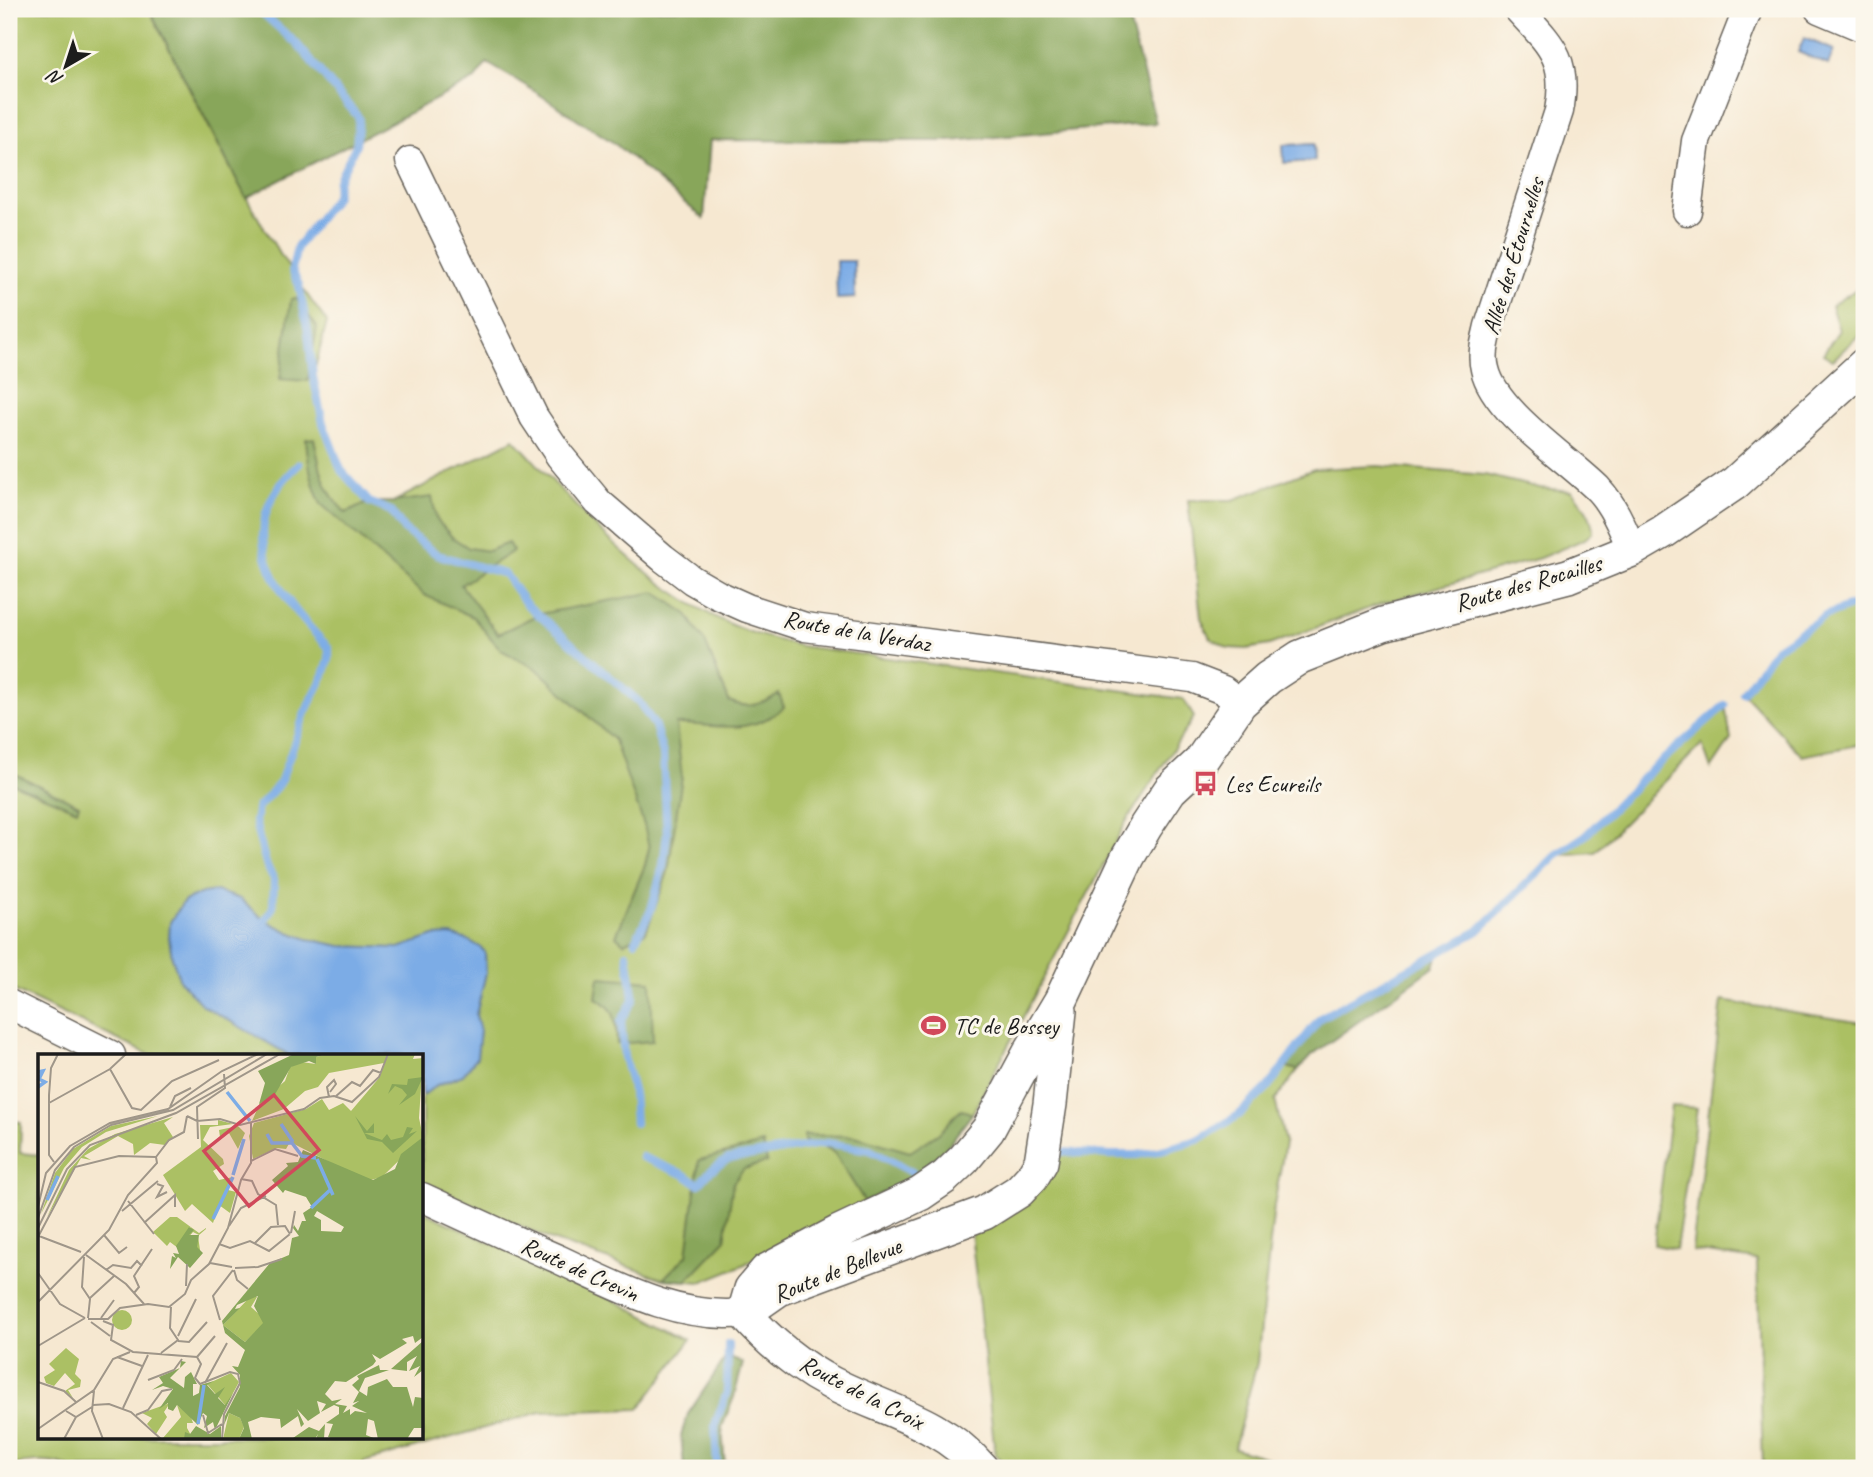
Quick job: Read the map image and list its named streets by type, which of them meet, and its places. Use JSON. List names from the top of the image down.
{
  "streets": {
    "street": [
      "Allée des Étournelles",
      "Route des Rocailles",
      "Route de la Verdaz",
      "Route de Crevin",
      "Route de Bellevue",
      "Route de la Croix"
    ]
  },
  "crossings": [
    ["Allée des Étournelles", "Route des Rocailles"],
    ["Route des Rocailles", "Route de Bellevue"],
    ["Route de la Verdaz", "Route de Bellevue"],
    ["Route de Crevin", "Route de Bellevue"],
    ["Route de Crevin", "Route de la Croix"],
    ["Route de Bellevue", "Route de la Croix"]
  ],
  "places": {
    "bus stop": ["Les Ecureils"],
    "sports": ["TC de Bossey"]
  },
  "north": "bottom left"
}
